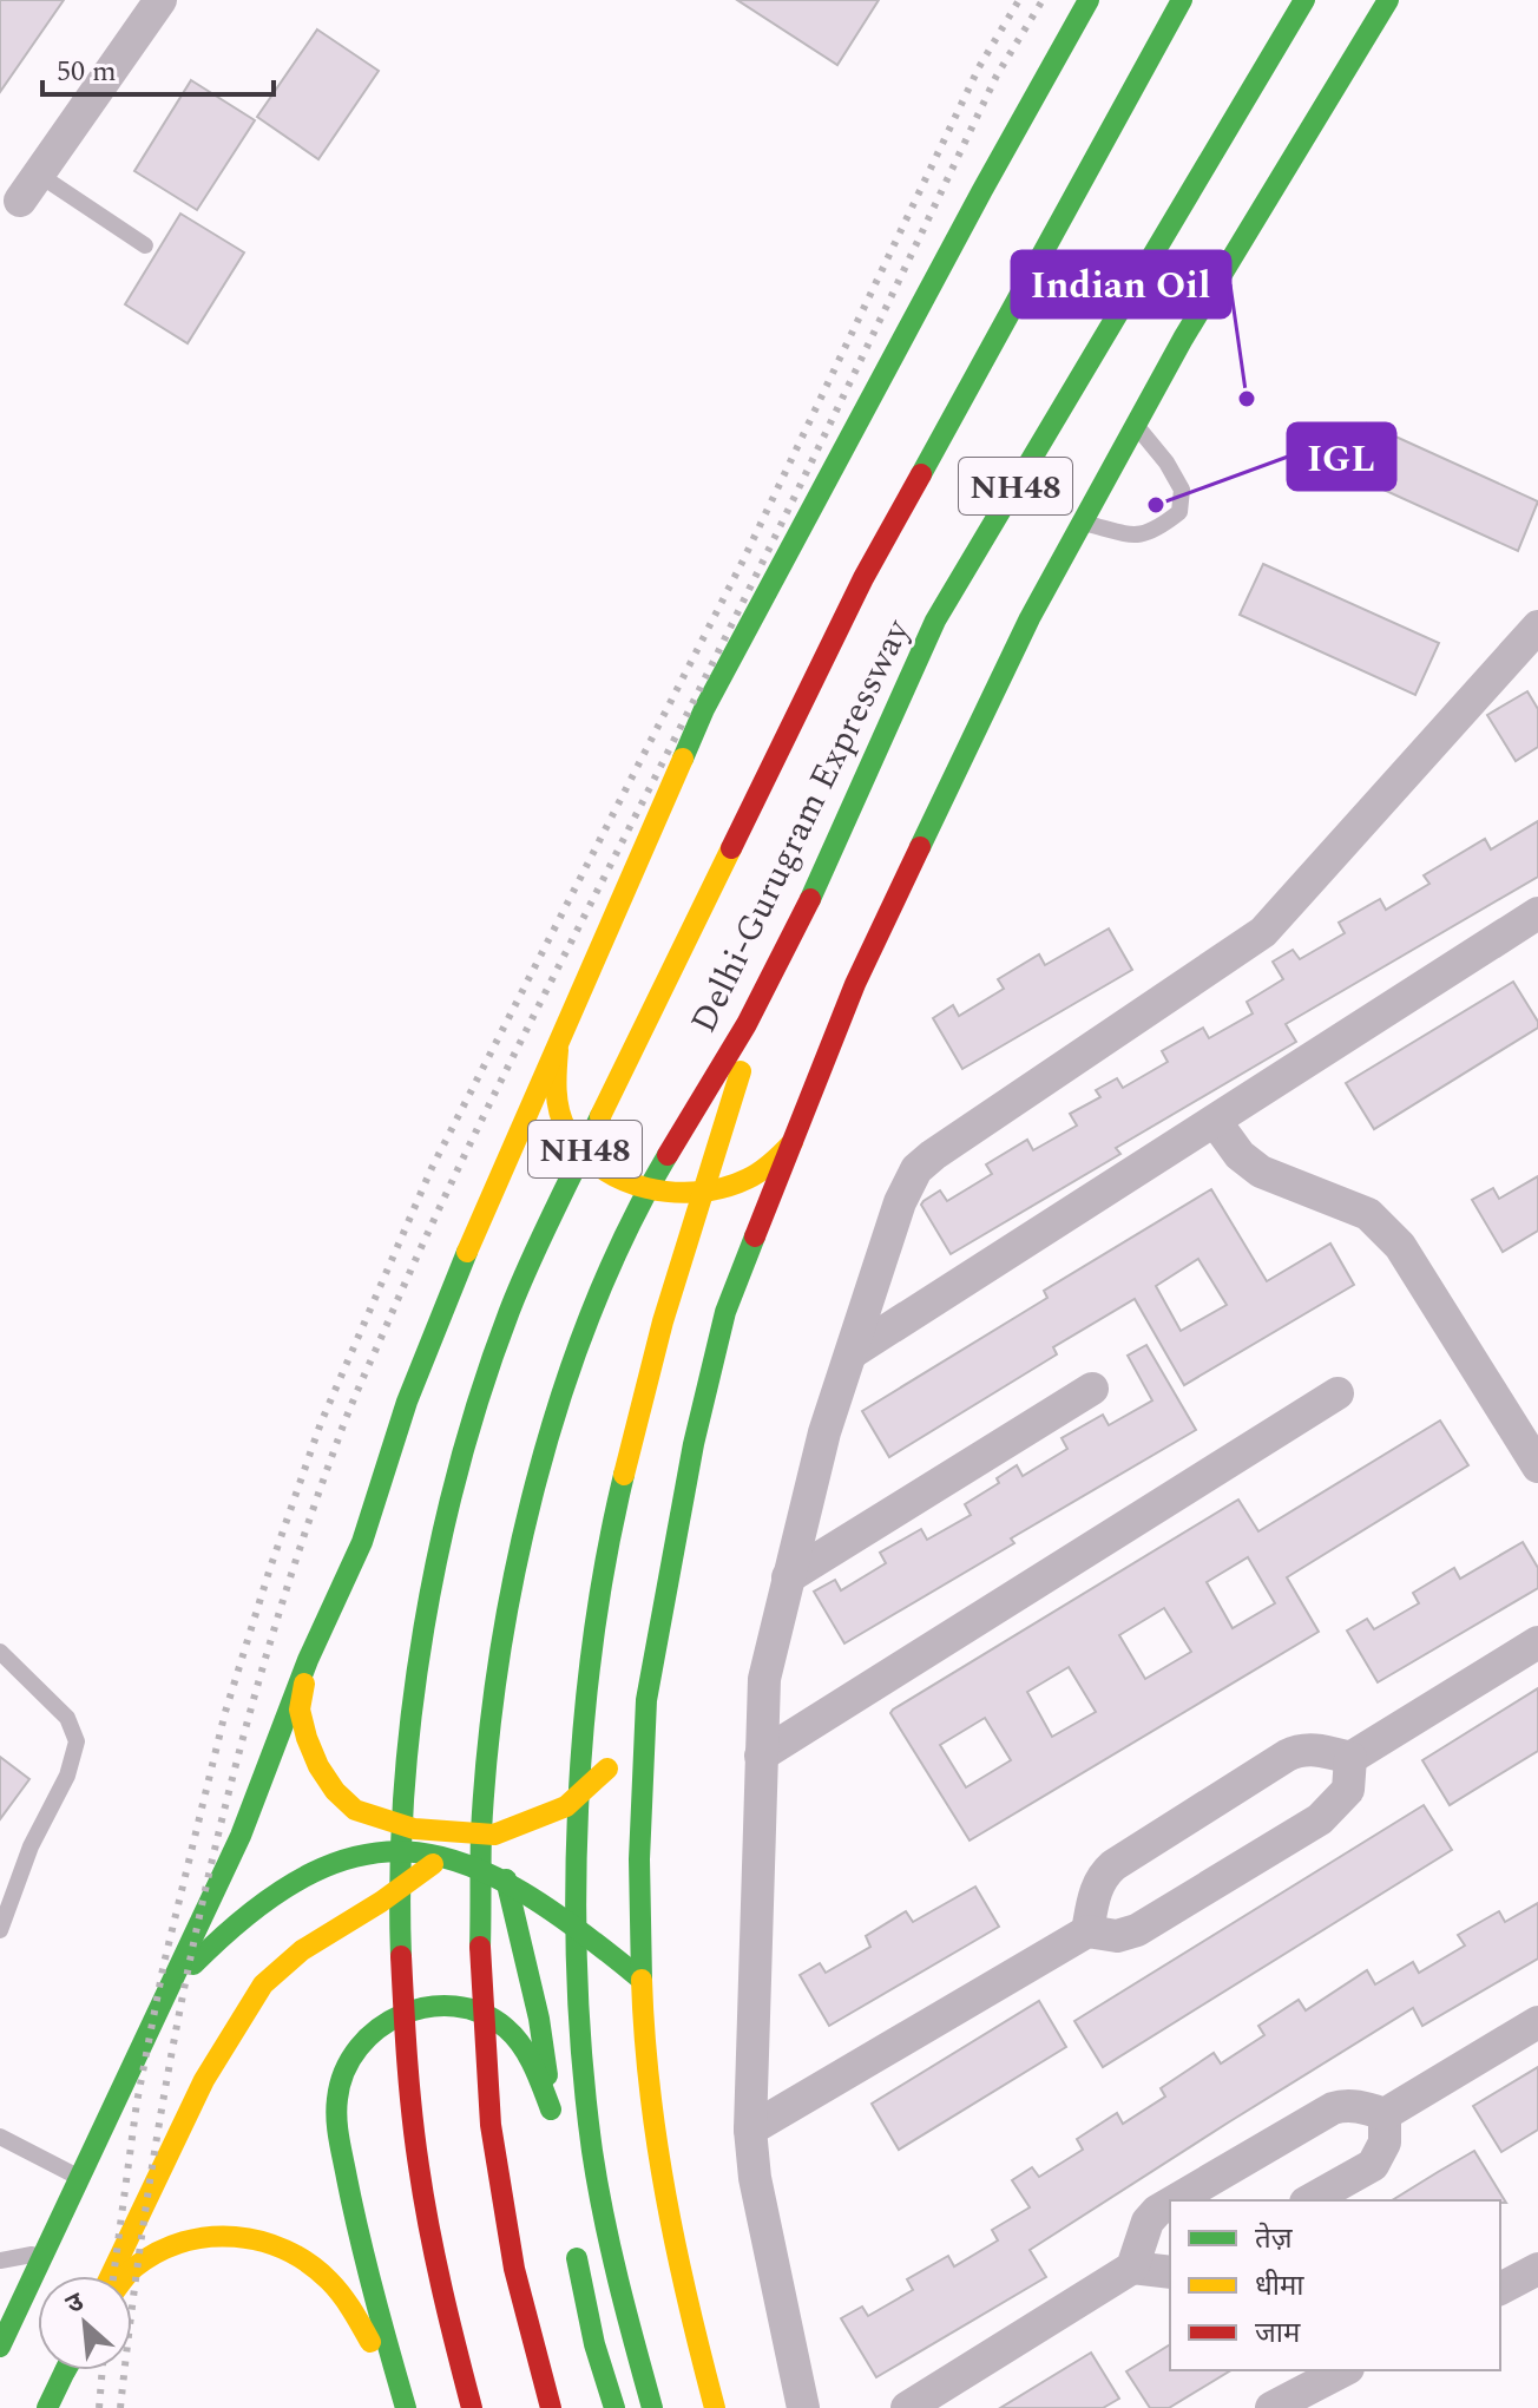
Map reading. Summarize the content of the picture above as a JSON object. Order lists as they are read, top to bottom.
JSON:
{
  "streets": {
    "main road": ["NH48", "Delhi-Gurugram Expressway"]
  },
  "places": ["Indian Oil", "IGL"],
  "legend": ["तेज़", "धीमा", "जाम"],
  "scale_bar": "50 m",
  "north": "top left"
}
